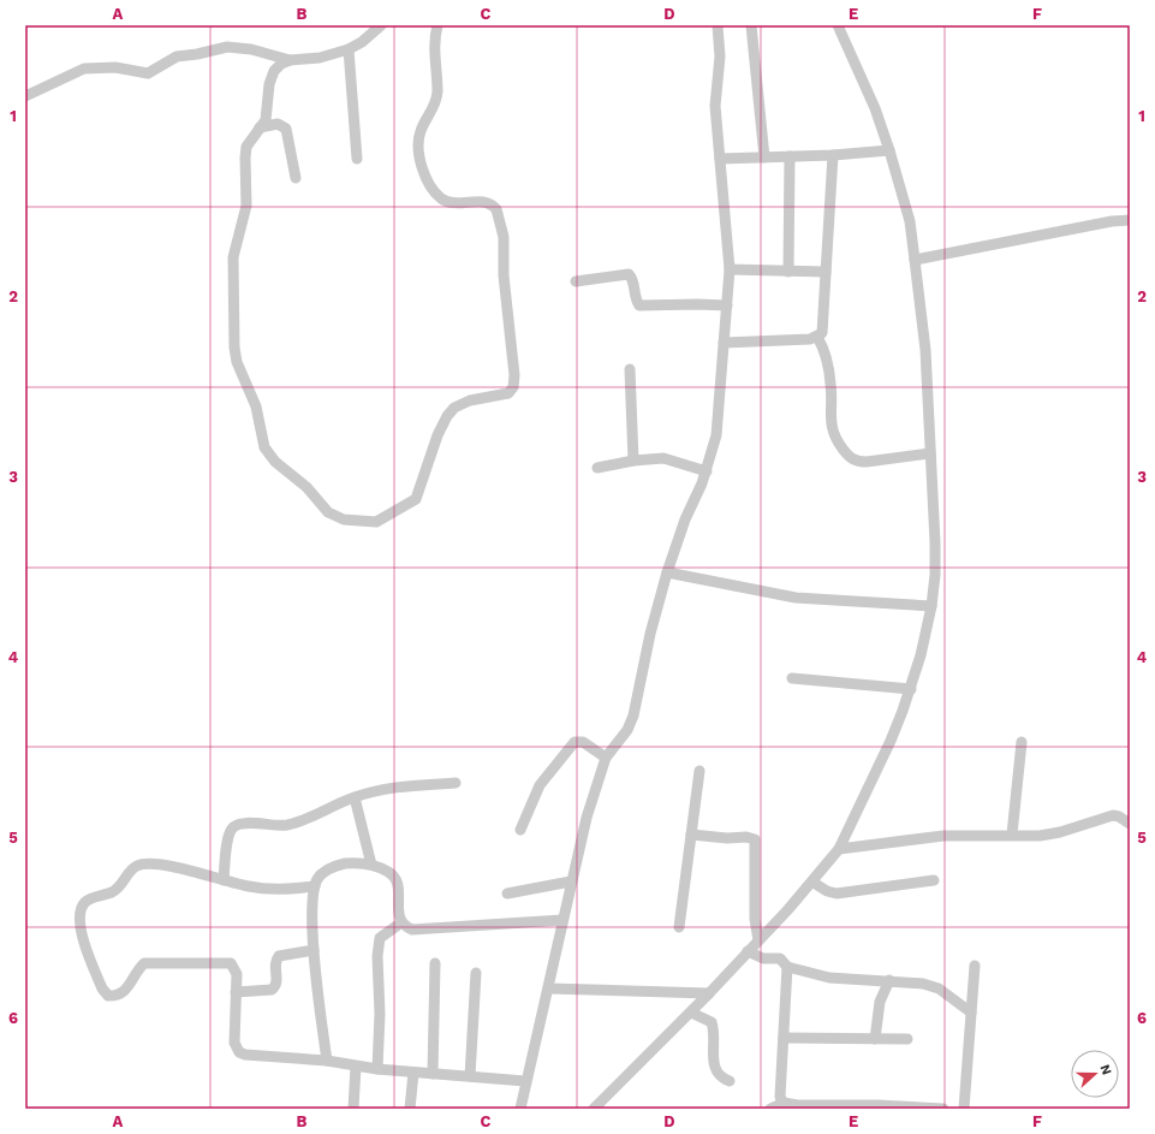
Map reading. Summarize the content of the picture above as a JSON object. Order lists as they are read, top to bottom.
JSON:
{
  "north": "right",
  "grid": {
    "columns": [
      "A",
      "B",
      "C",
      "D",
      "E",
      "F"
    ],
    "rows": [
      "1",
      "2",
      "3",
      "4",
      "5",
      "6"
    ]
  }
}
